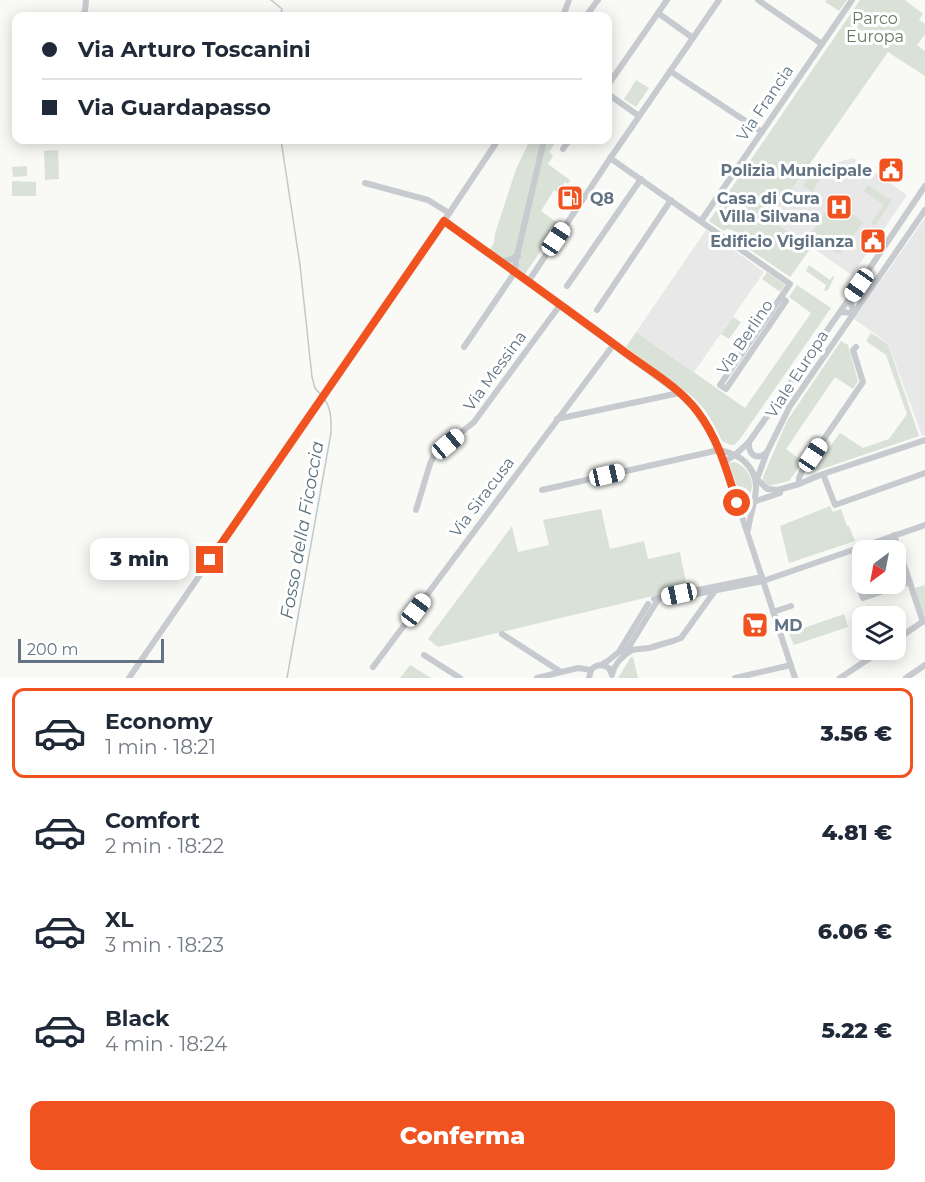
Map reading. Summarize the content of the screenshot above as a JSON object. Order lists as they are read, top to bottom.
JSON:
{
  "streets": {
    "street": [
      "Via Francia",
      "Via Berlino",
      "Via Messina",
      "Viale Europa",
      "Via Siracusa"
    ]
  },
  "crossings": [
    ["Via Francia", "Via Berlino"]
  ],
  "water": ["Fosso della Ficoccia"],
  "parks": ["Parco Europa"],
  "places": {
    "public building": ["Polizia Municipale", "Edificio Vigilanza"],
    "fuel station": ["Q8"],
    "hospital": ["Casa di Cura Villa Silvana"],
    "supermarket": ["MD"]
  },
  "scale_bar": "200 m",
  "north": "bottom left",
  "page": {
    "banner": ["Via Arturo Toscanini", "Via Guardapasso"],
    "bubble": "3 min",
    "scale": "200 m",
    "list": [
      {
        "name": "Economy",
        "note": "1 min · 18:21",
        "value": "3.56 €"
      },
      {
        "name": "Comfort",
        "note": "2 min · 18:22",
        "value": "4.81 €"
      },
      {
        "name": "XL",
        "note": "3 min · 18:23",
        "value": "6.06 €"
      },
      {
        "name": "Black",
        "note": "4 min · 18:24",
        "value": "5.22 €"
      }
    ],
    "buttons": "Conferma"
  }
}
